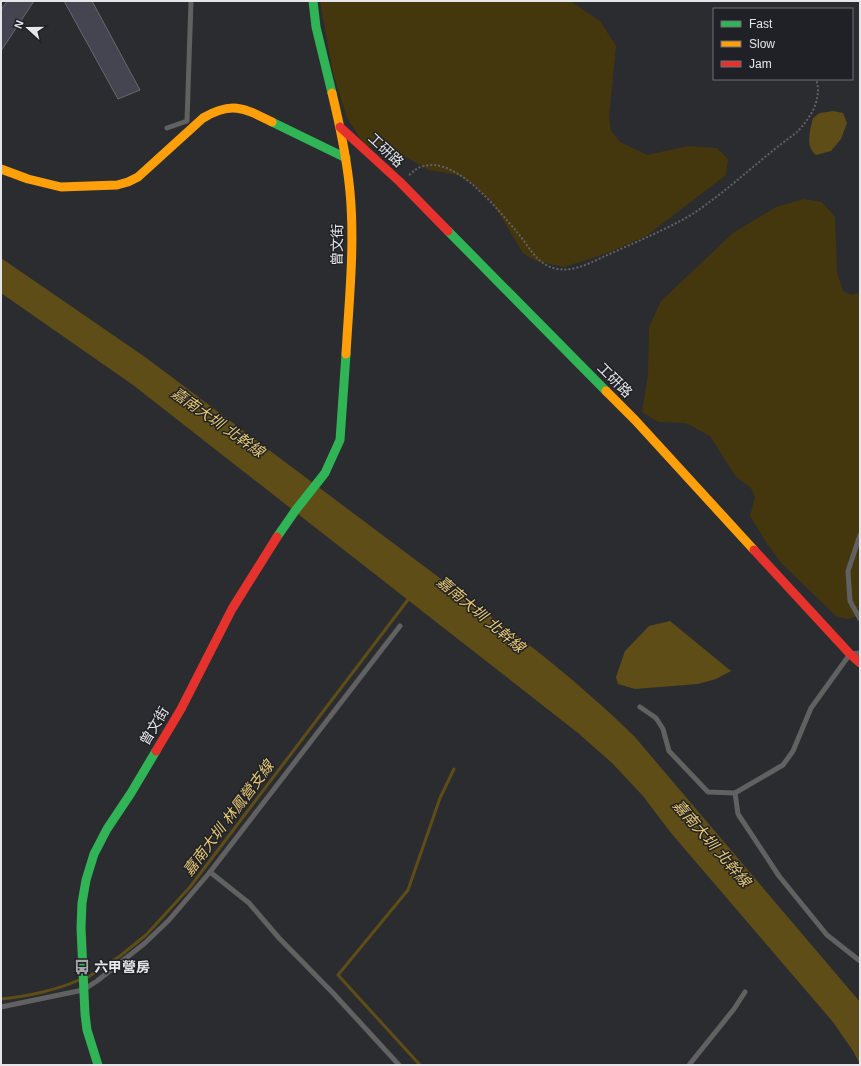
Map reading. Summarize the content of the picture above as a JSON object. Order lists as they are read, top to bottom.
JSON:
{
  "streets": {
    "main road": ["工研路", "曾文街"]
  },
  "crossings": [
    ["工研路", "曾文街"]
  ],
  "water": ["嘉南大圳 北幹線", "嘉南大圳 林鳳營支線"],
  "places": {
    "bus stop": ["六甲營房"]
  },
  "legend": ["Fast", "Slow", "Jam"],
  "north": "left"
}
